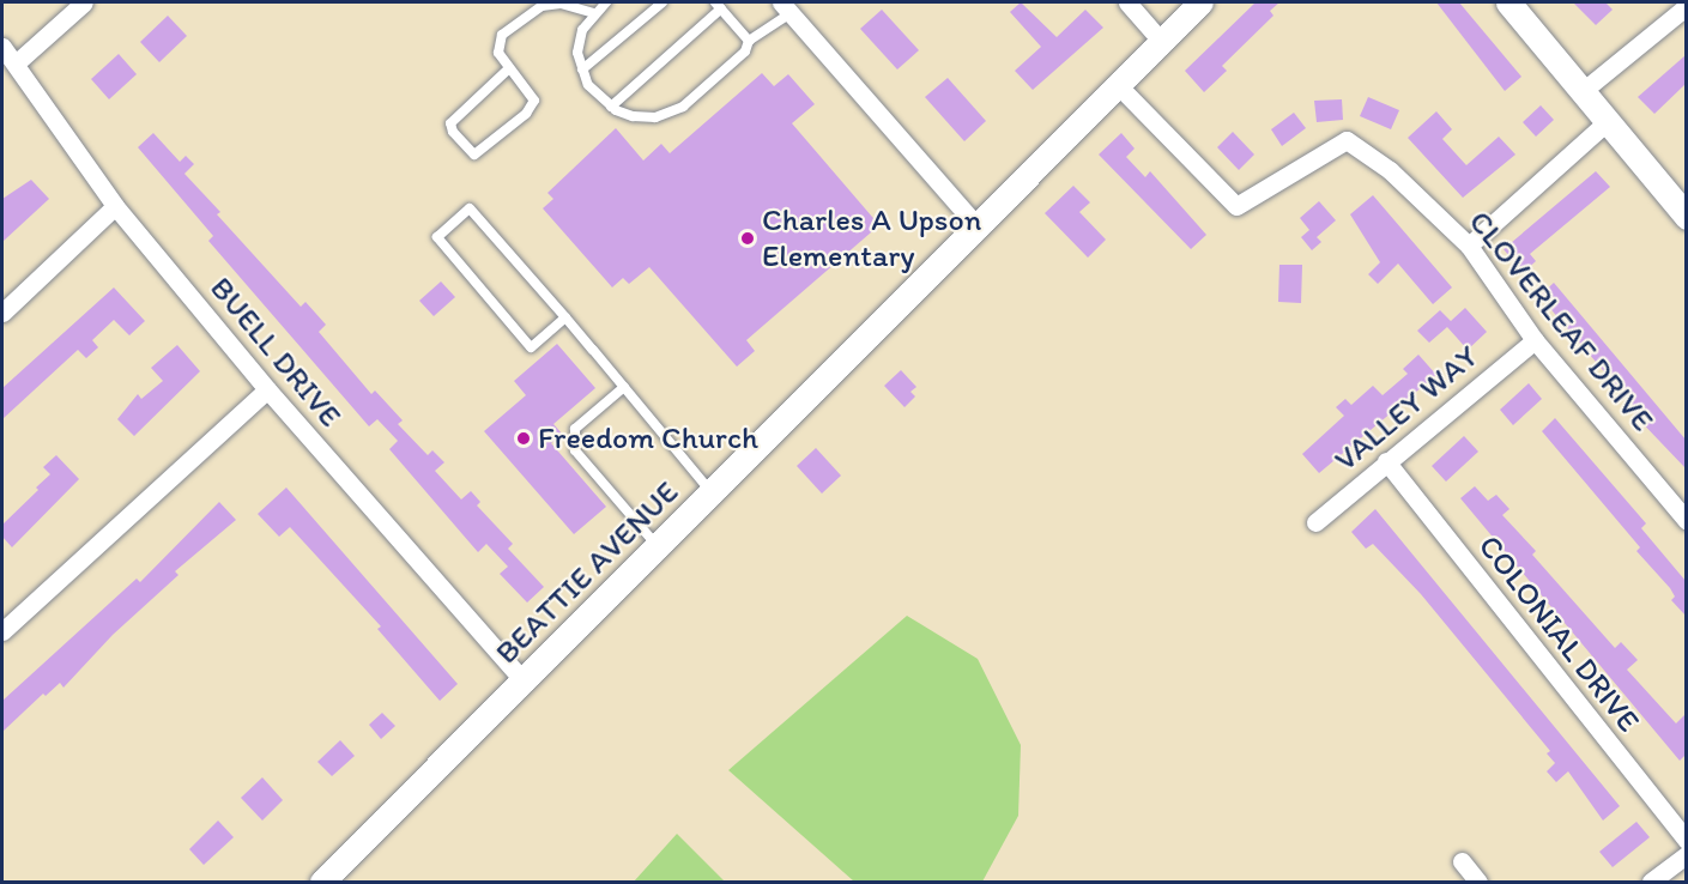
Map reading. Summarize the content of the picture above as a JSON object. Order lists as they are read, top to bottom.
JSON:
{
  "streets": {
    "street": [
      "CLOVERLEAF DRIVE",
      "BUELL DRIVE",
      "VALLEY WAY",
      "BEATTIE AVENUE",
      "COLONIAL DRIVE"
    ]
  },
  "crossings": [
    ["CLOVERLEAF DRIVE", "VALLEY WAY"],
    ["CLOVERLEAF DRIVE", "BEATTIE AVENUE"],
    ["BUELL DRIVE", "BEATTIE AVENUE"],
    ["VALLEY WAY", "COLONIAL DRIVE"]
  ],
  "places": ["Charles A Upson Elementary", "Freedom Church"]
}
